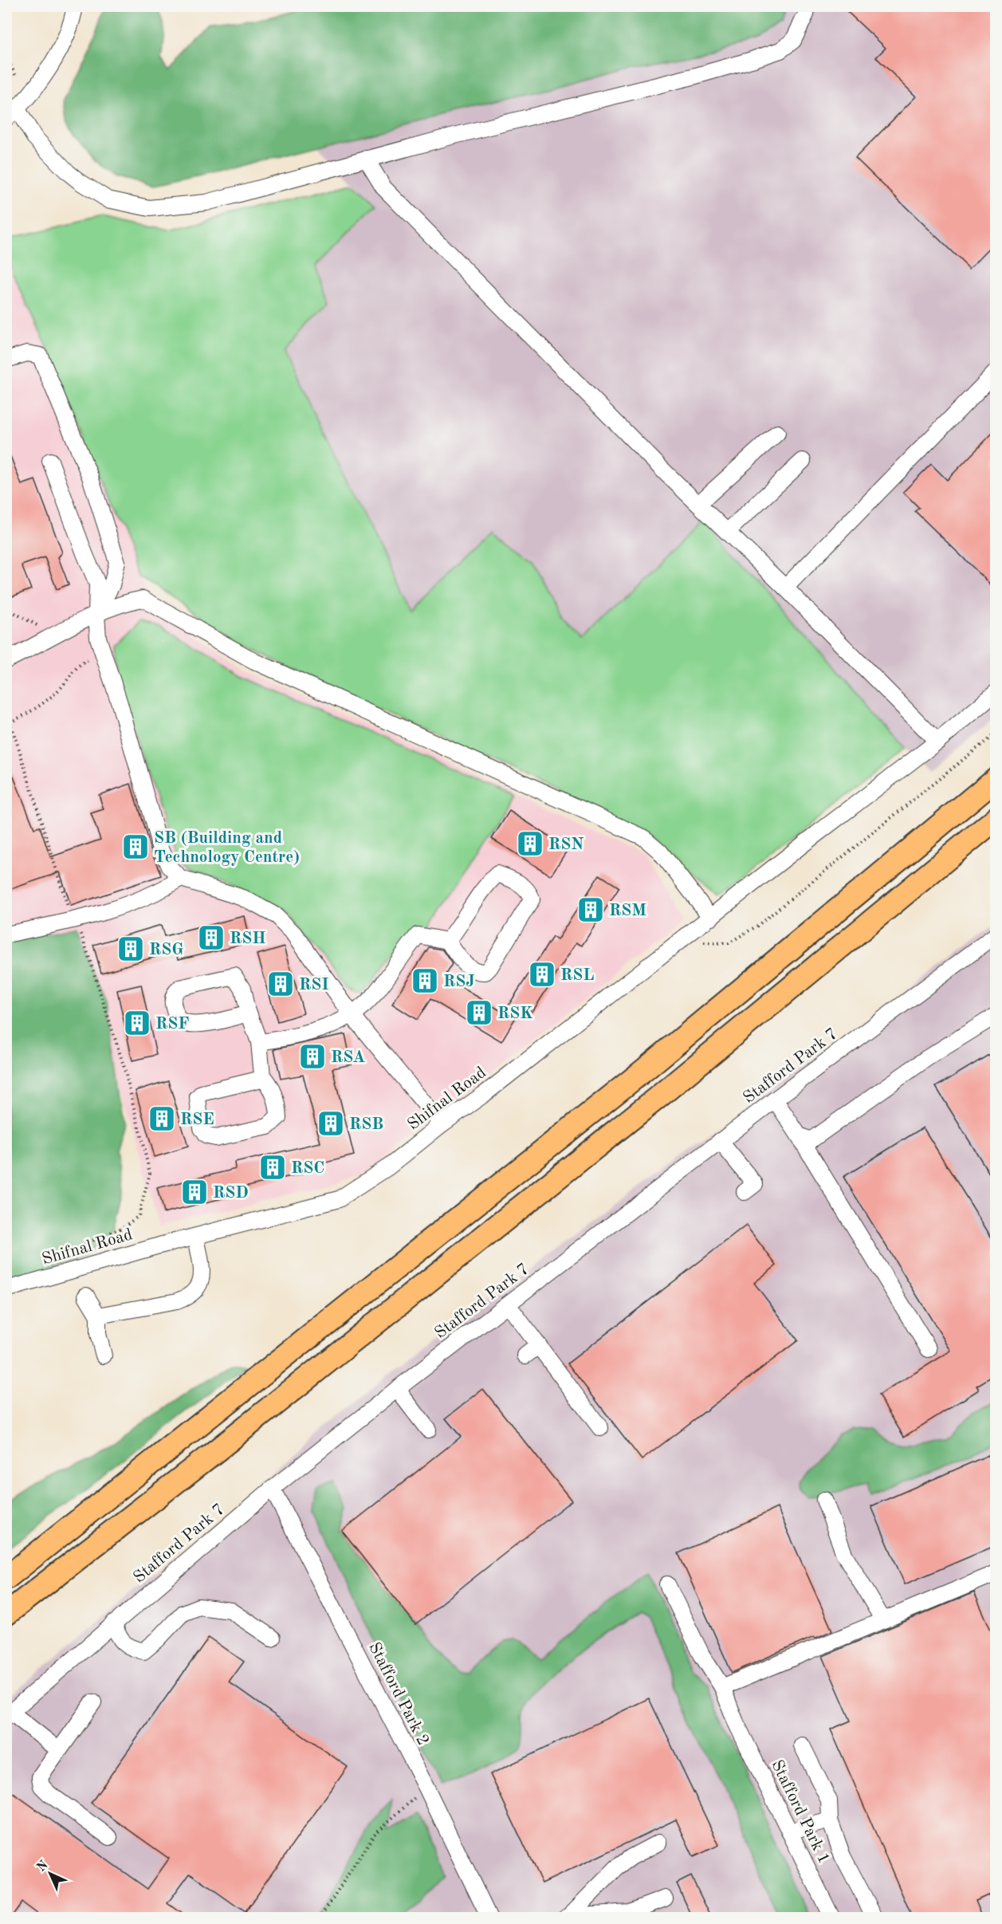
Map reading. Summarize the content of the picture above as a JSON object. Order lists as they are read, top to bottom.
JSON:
{
  "streets": {
    "street": [
      "Stafford Park 7",
      "Shifnal Road",
      "Stafford Park 2",
      "Stafford Park 1"
    ]
  },
  "crossings": [
    ["Stafford Park 7", "Stafford Park 2"]
  ],
  "places": {
    "building": [
      "RSN",
      "SB (Building and Technology Centre)",
      "RSM",
      "RSH",
      "RSG",
      "RSL",
      "RSJ",
      "RSI",
      "RSK",
      "RSF",
      "RSA",
      "RSE",
      "RSB",
      "RSC",
      "RSD"
    ]
  },
  "north": "top left"
}
